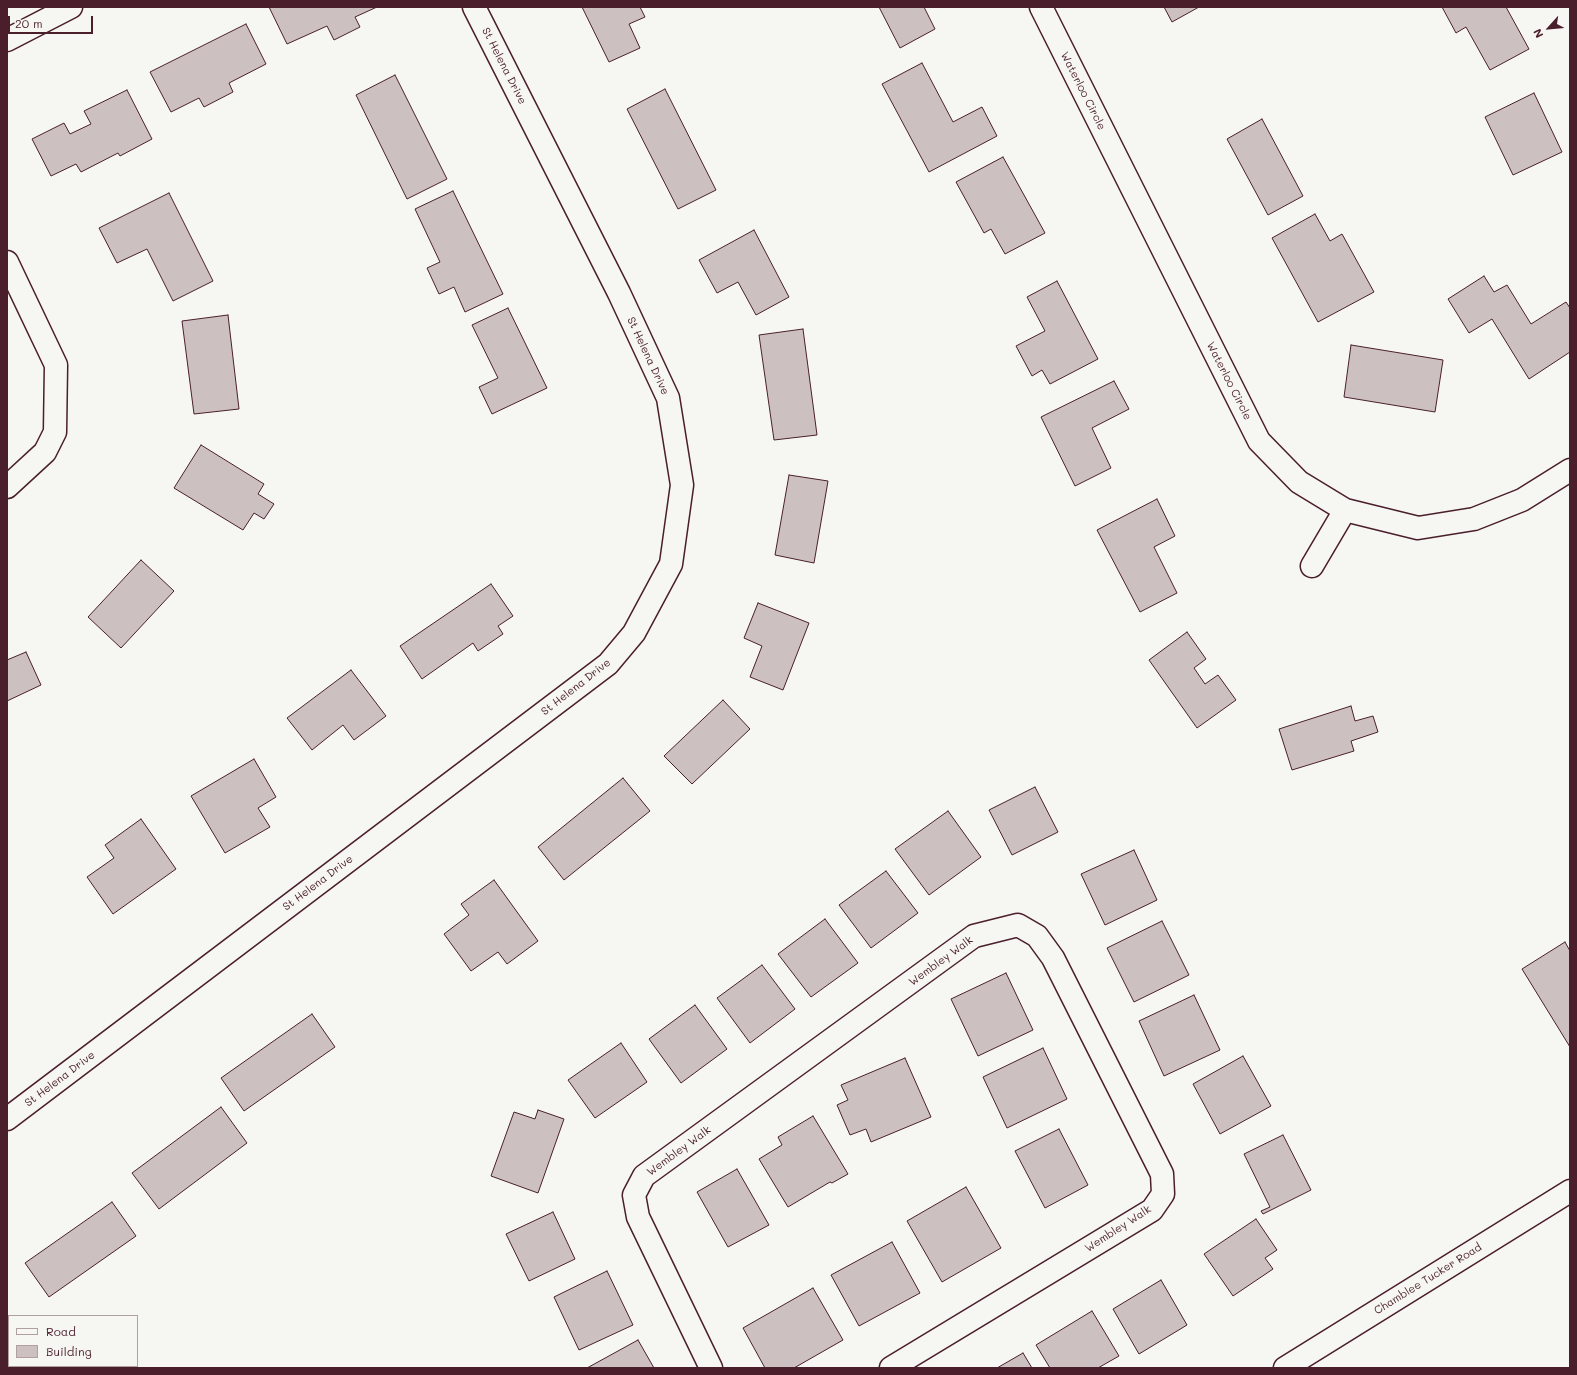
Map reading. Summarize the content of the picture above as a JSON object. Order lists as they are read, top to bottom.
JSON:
{
  "streets": {
    "street": [
      "St Helena Drive",
      "Waterloo Circle",
      "Wembley Walk",
      "Chamblee Tucker Road"
    ]
  },
  "legend": ["Road", "Building"],
  "scale_bar": "20 m",
  "north": "bottom left"
}
